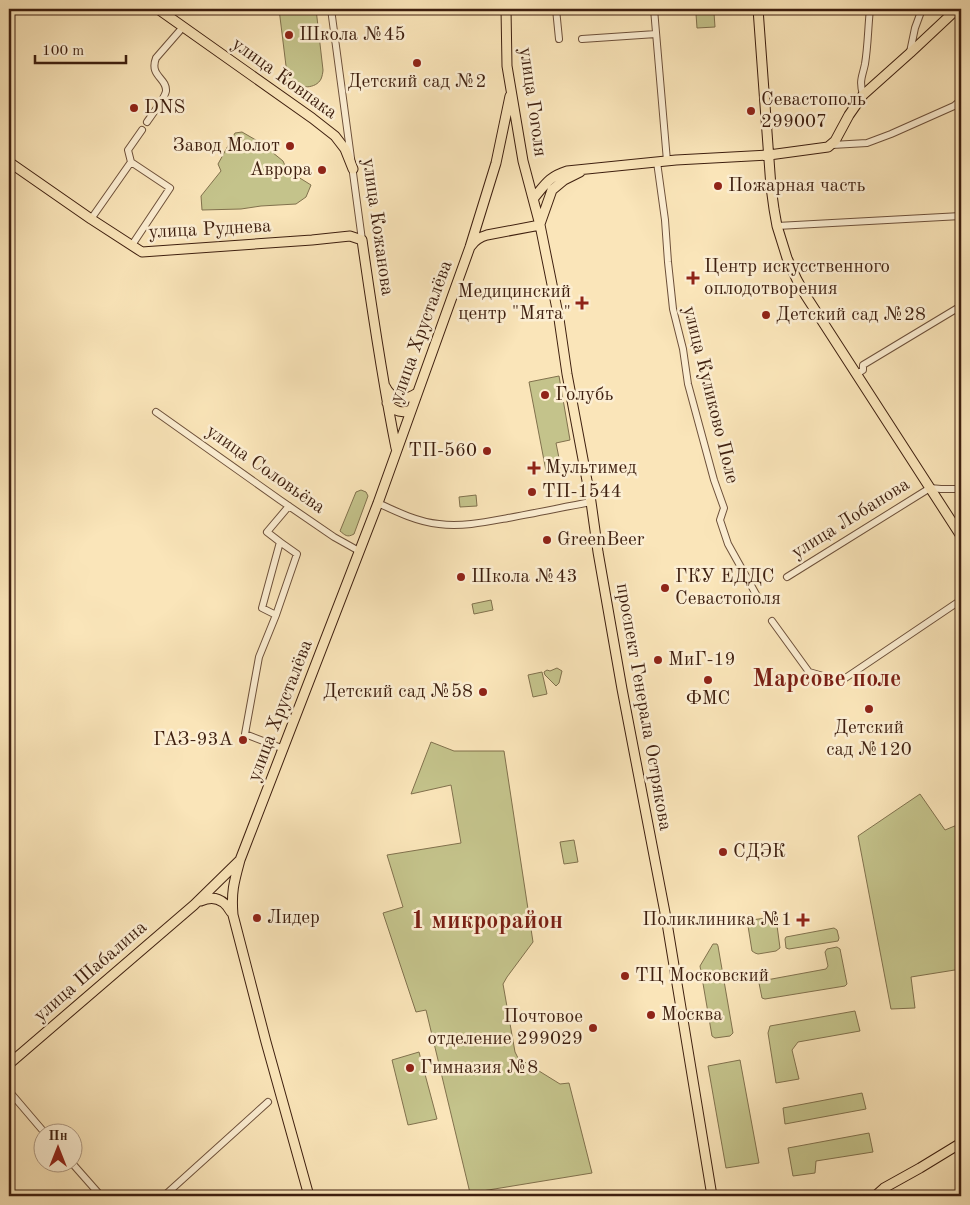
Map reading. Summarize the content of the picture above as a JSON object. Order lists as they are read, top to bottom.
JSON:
{
  "streets": {
    "main road": [
      "улица Ковпака",
      "улица Гоголя",
      "улица Кожанова",
      "улица Руднева",
      "улица Хрусталёва",
      "проспект Генерала Острякова",
      "улица Шабалина"
    ],
    "street": ["улица Куликово Поле", "улица Соловьёва", "улица Лобанова"]
  },
  "crossings": [
    ["улица Ковпака", "улица Кожанова"],
    ["улица Гоголя", "улица Хрусталёва"],
    ["улица Гоголя", "проспект Генерала Острякова"],
    ["улица Кожанова", "улица Руднева"],
    ["улица Кожанова", "улица Хрусталёва"],
    ["улица Хрусталёва", "улица Соловьёва"],
    ["улица Хрусталёва", "проспект Генерала Острякова"],
    ["улица Хрусталёва", "улица Шабалина"]
  ],
  "districts": ["Марсове поле", "1 микрорайон"],
  "places": {
    "other": [
      "Школа №45",
      "Детский сад №2",
      "DNS",
      "Севастополь 299007",
      "Завод Молот",
      "Аврора",
      "Пожарная часть",
      "Детский сад №28",
      "Голубь",
      "ТП-560",
      "ТП-1544",
      "GreenBeer",
      "Школа №43",
      "ГКУ ЕДДС Севастополя",
      "МиГ-19",
      "ФМС",
      "Детский сад №58",
      "Детский сад №120",
      "ГАЗ-93А",
      "СДЭК",
      "Лидер",
      "ТЦ Московский",
      "Москва",
      "Почтовое отделение 299029",
      "Гимназия №8"
    ],
    "health": [
      "Центр искусственного оплодотворения",
      "Медицинский центр \"Мята\"",
      "Мультимед",
      "Поликлиника №1"
    ]
  },
  "scale_bar": "100 m",
  "north": "top"
}
